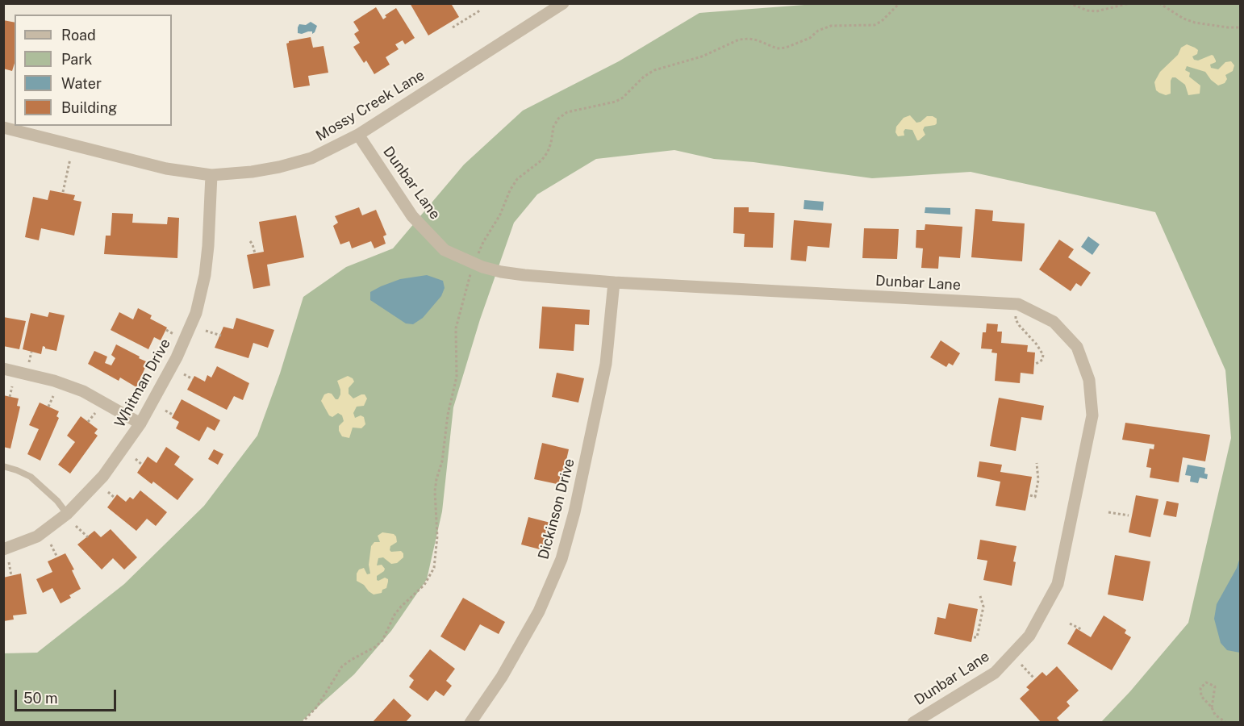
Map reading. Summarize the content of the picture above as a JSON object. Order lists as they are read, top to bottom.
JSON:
{
  "streets": {
    "street": [
      "Mossy Creek Lane",
      "Dunbar Lane",
      "Whitman Drive",
      "Dickinson Drive"
    ]
  },
  "crossings": [
    ["Mossy Creek Lane", "Dunbar Lane"],
    ["Mossy Creek Lane", "Whitman Drive"],
    ["Dunbar Lane", "Dickinson Drive"]
  ],
  "legend": [
    "Road",
    "Park",
    "Water",
    "Building"
  ],
  "scale_bar": "50 m"
}
